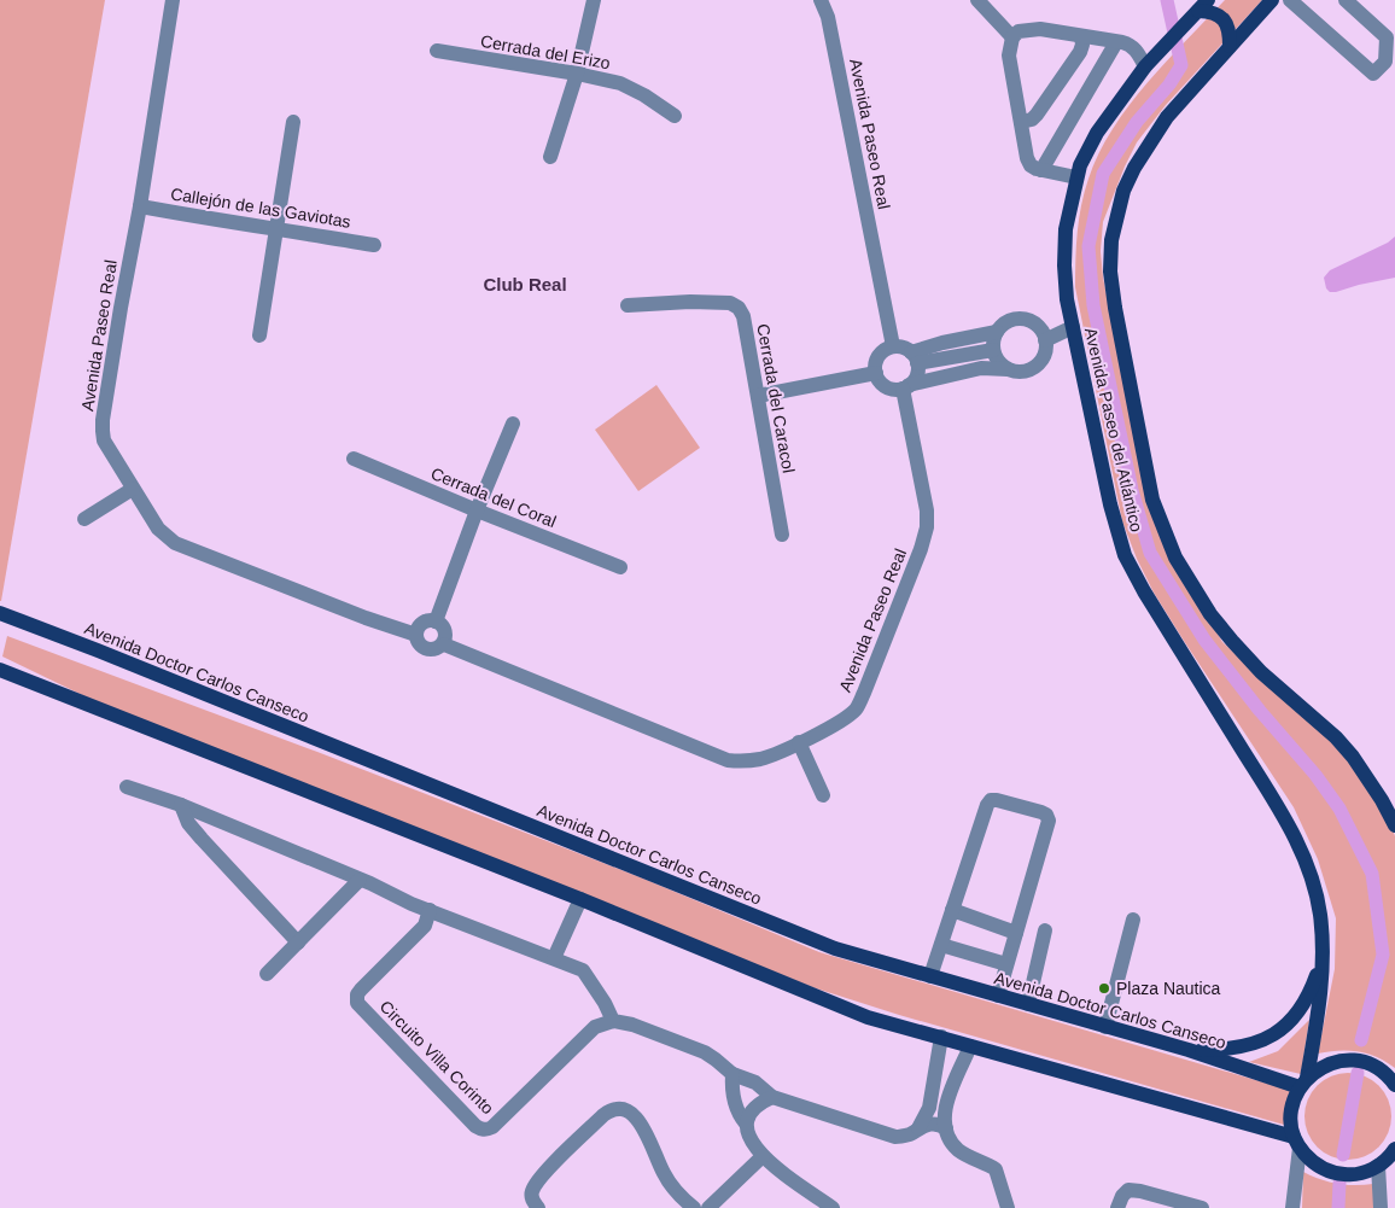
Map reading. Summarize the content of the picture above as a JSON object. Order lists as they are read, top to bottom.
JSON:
{
  "streets": {
    "main road": ["Avenida Paseo del Atlántico", "Avenida Doctor Carlos Canseco"],
    "street": [
      "Cerrada del Erizo",
      "Avenida Paseo Real",
      "Callejón de las Gaviotas",
      "Cerrada del Caracol",
      "Cerrada del Coral",
      "Circuito Villa Corinto"
    ]
  },
  "crossings": [
    ["Avenida Paseo Real", "Callejón de las Gaviotas"],
    ["Avenida Paseo del Atlántico", "Avenida Doctor Carlos Canseco"]
  ],
  "districts": ["Club Real"],
  "places": ["Plaza Nautica"]
}
